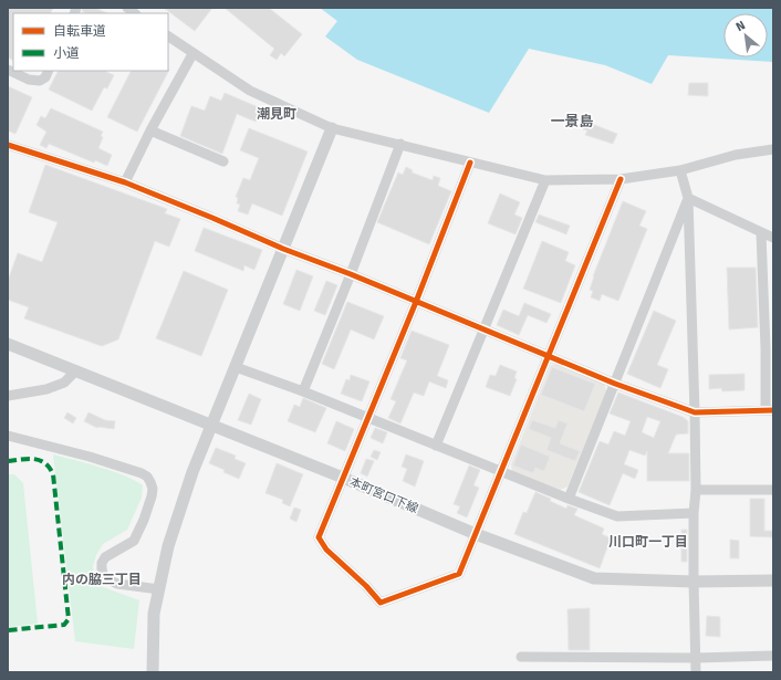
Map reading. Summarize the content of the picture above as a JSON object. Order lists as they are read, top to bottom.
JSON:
{
  "streets": {
    "street": ["本町宮口下線"]
  },
  "districts": [
    "潮見町",
    "一景島",
    "川口町一丁目",
    "内の脇三丁目"
  ],
  "legend": ["自転車道", "小道"],
  "north": "top left"
}
